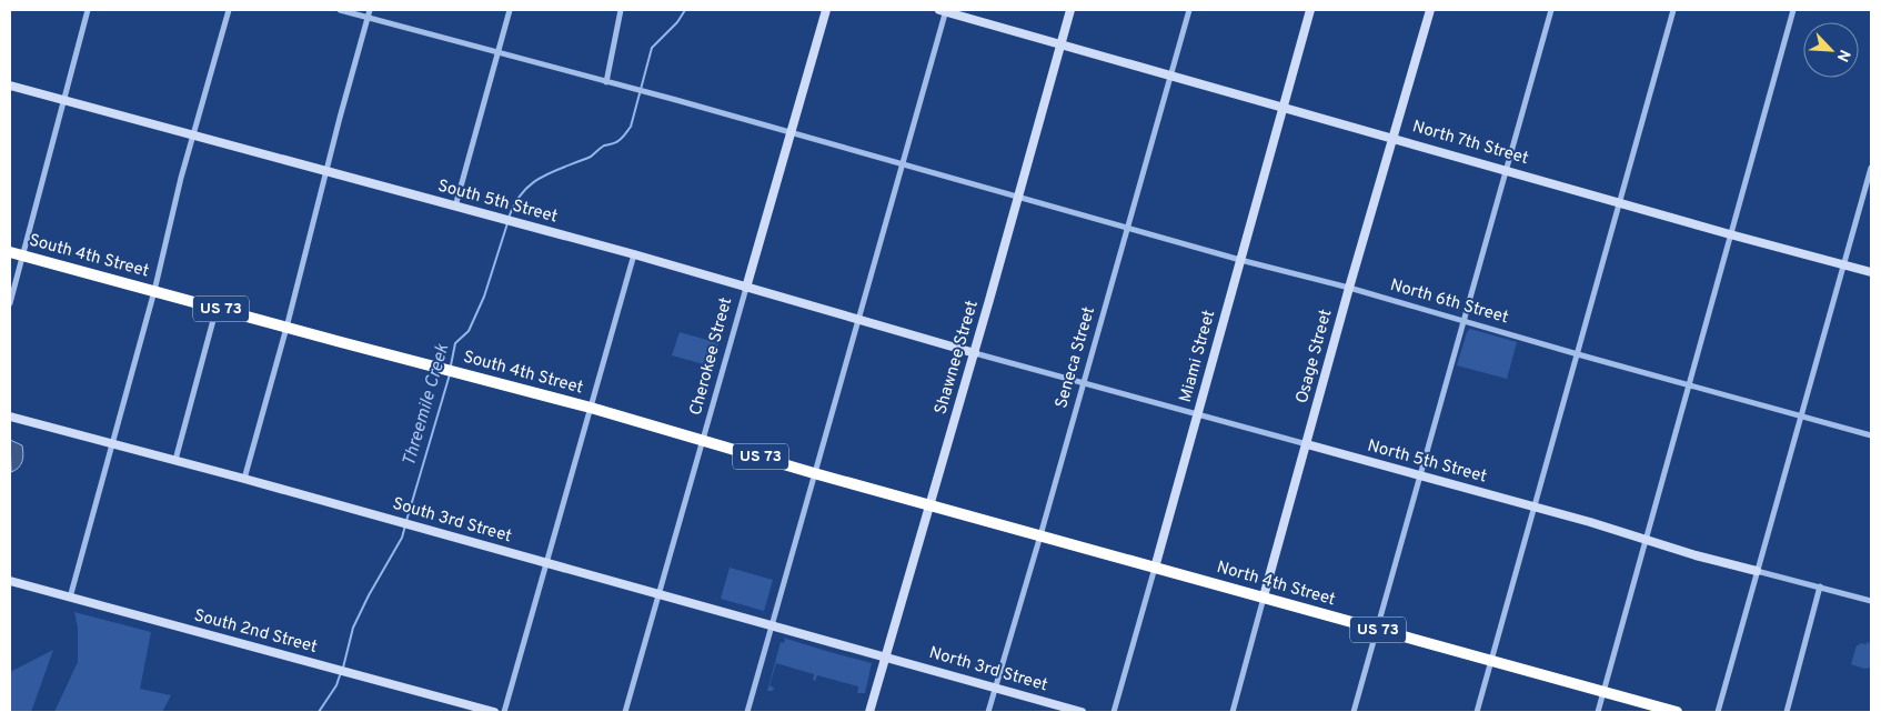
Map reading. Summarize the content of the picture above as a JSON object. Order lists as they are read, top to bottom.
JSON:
{
  "streets": {
    "highway": ["South 4th Street", "US 73", "North 4th Street"],
    "street": [
      "North 7th Street",
      "South 5th Street",
      "North 6th Street",
      "Cherokee Street",
      "Miami Street",
      "Osage Street",
      "Shawnee Street",
      "Seneca Street",
      "North 5th Street",
      "South 3rd Street",
      "South 2nd Street",
      "North 3rd Street"
    ]
  },
  "crossings": [
    ["North 7th Street", "Miami Street"],
    ["North 7th Street", "Osage Street"],
    ["North 7th Street", "Shawnee Street"],
    ["North 7th Street", "Seneca Street"],
    ["South 5th Street", "Cherokee Street"],
    ["South 5th Street", "Shawnee Street"],
    ["South 5th Street", "North 5th Street"],
    ["South 4th Street", "Cherokee Street"],
    ["South 4th Street", "Shawnee Street"],
    ["South 4th Street", "North 4th Street"],
    ["North 6th Street", "Cherokee Street"],
    ["North 6th Street", "Miami Street"],
    ["North 6th Street", "Osage Street"],
    ["North 6th Street", "Shawnee Street"],
    ["North 6th Street", "Seneca Street"],
    ["Cherokee Street", "South 3rd Street"],
    ["Miami Street", "North 5th Street"],
    ["Miami Street", "North 4th Street"],
    ["Osage Street", "North 5th Street"],
    ["Osage Street", "North 4th Street"],
    ["Shawnee Street", "North 5th Street"],
    ["Shawnee Street", "South 3rd Street"],
    ["Shawnee Street", "North 4th Street"],
    ["Shawnee Street", "North 3rd Street"],
    ["Seneca Street", "North 5th Street"],
    ["Seneca Street", "North 4th Street"],
    ["Seneca Street", "North 3rd Street"],
    ["South 3rd Street", "North 3rd Street"]
  ],
  "water": ["Threemile Creek"],
  "north": "bottom right"
}
